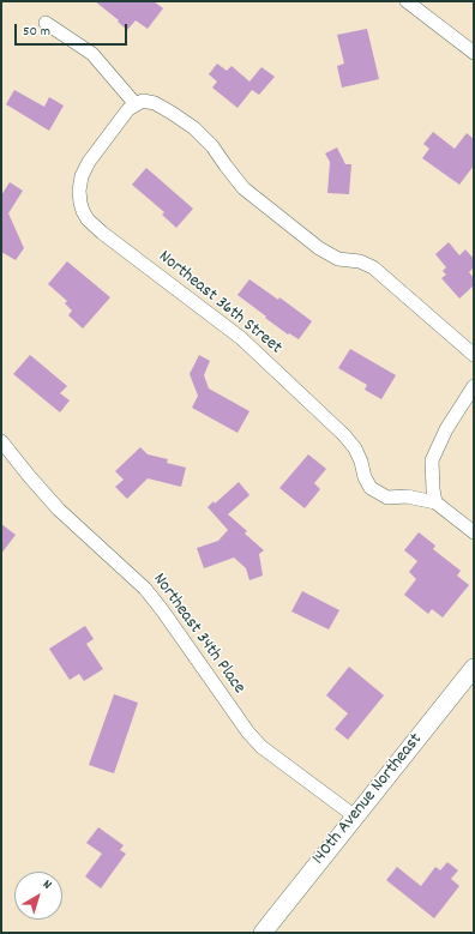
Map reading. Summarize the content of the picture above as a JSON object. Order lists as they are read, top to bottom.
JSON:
{
  "streets": {
    "street": ["Northeast 36th Street", "Northeast 34th Place", "140th Avenue Northeast"]
  },
  "crossings": [
    ["Northeast 34th Place", "140th Avenue Northeast"]
  ],
  "scale_bar": "50 m",
  "north": "top right"
}
